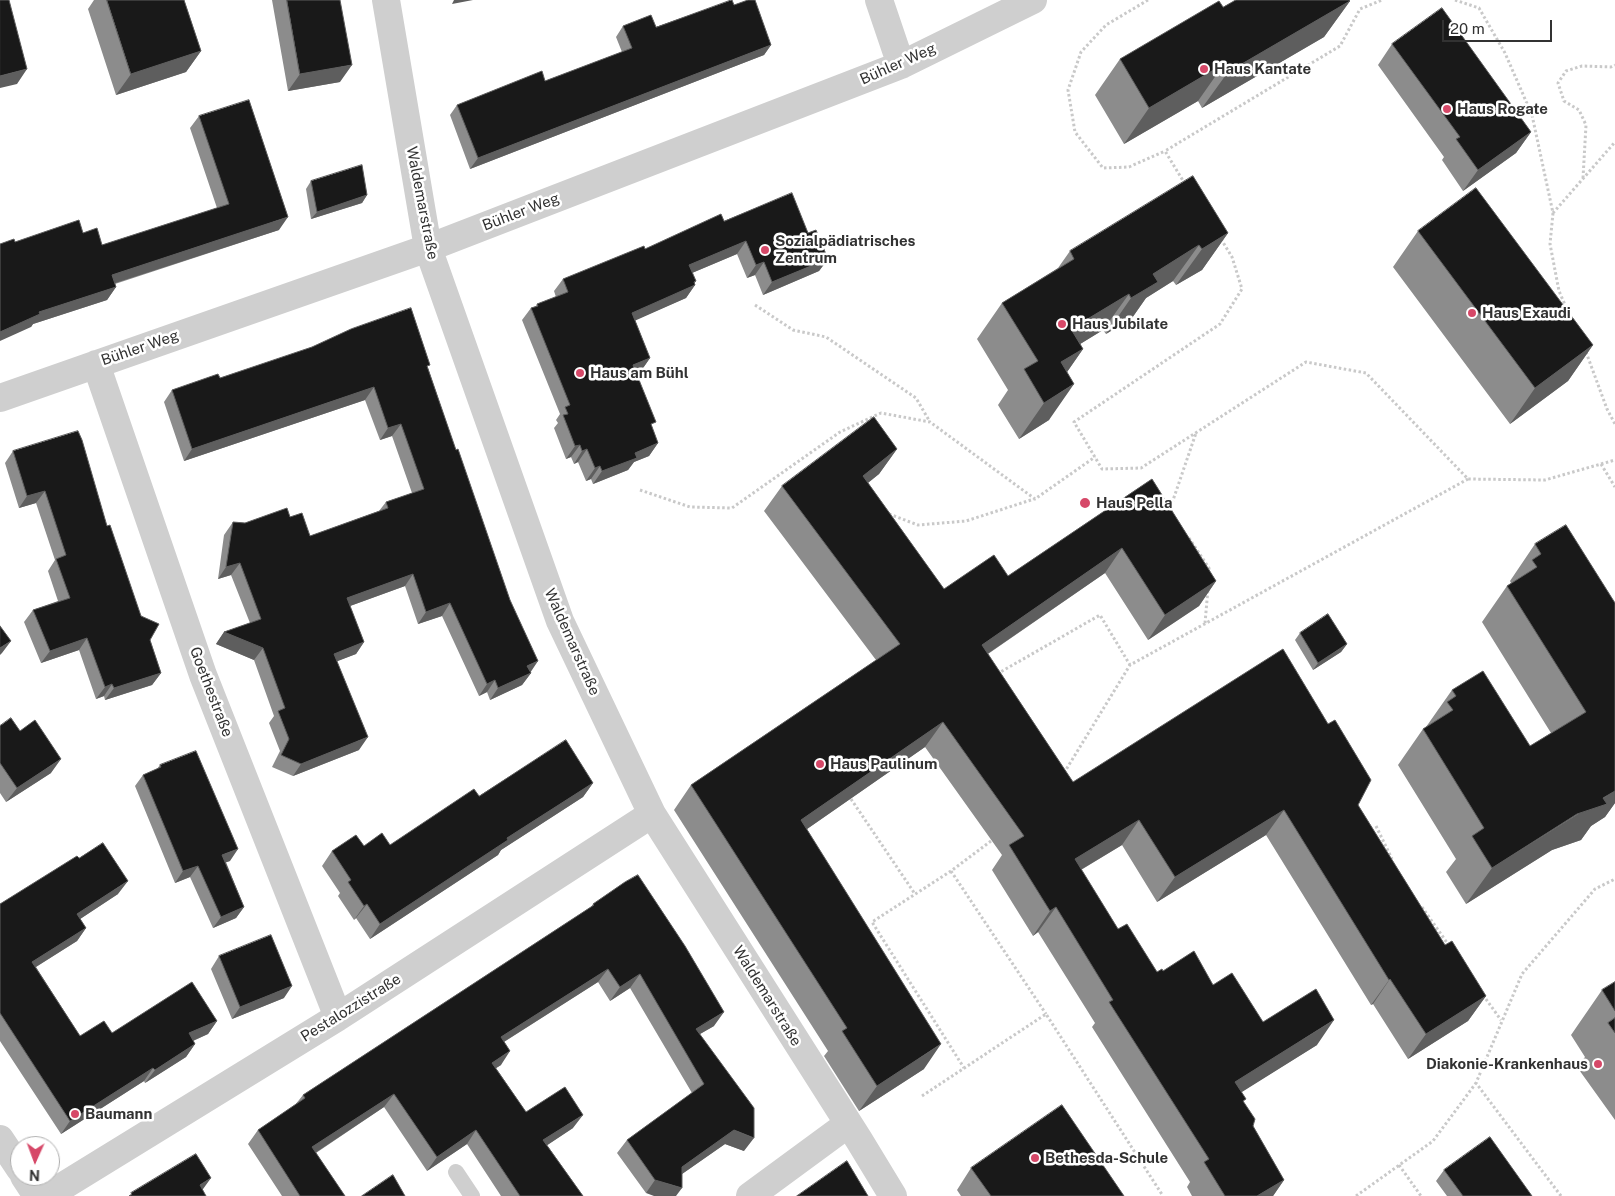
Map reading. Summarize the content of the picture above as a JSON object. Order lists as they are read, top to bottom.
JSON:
{
  "streets": {
    "street": [
      "Bühler Weg",
      "Waldemarstraße",
      "Goethestraße",
      "Pestalozzistraße"
    ]
  },
  "crossings": [
    ["Bühler Weg", "Waldemarstraße"],
    ["Bühler Weg", "Goethestraße"],
    ["Waldemarstraße", "Pestalozzistraße"],
    ["Goethestraße", "Pestalozzistraße"]
  ],
  "places": [
    "Haus Kantate",
    "Haus Rogate",
    "Sozialpädiatrisches Zentrum",
    "Haus Exaudi",
    "Haus Jubilate",
    "Haus am Bühl",
    "Haus Pella",
    "Haus Paulinum",
    "Diakonie-Krankenhaus",
    "Baumann",
    "Bethesda-Schule"
  ],
  "scale_bar": "20 m",
  "north": "bottom"
}
